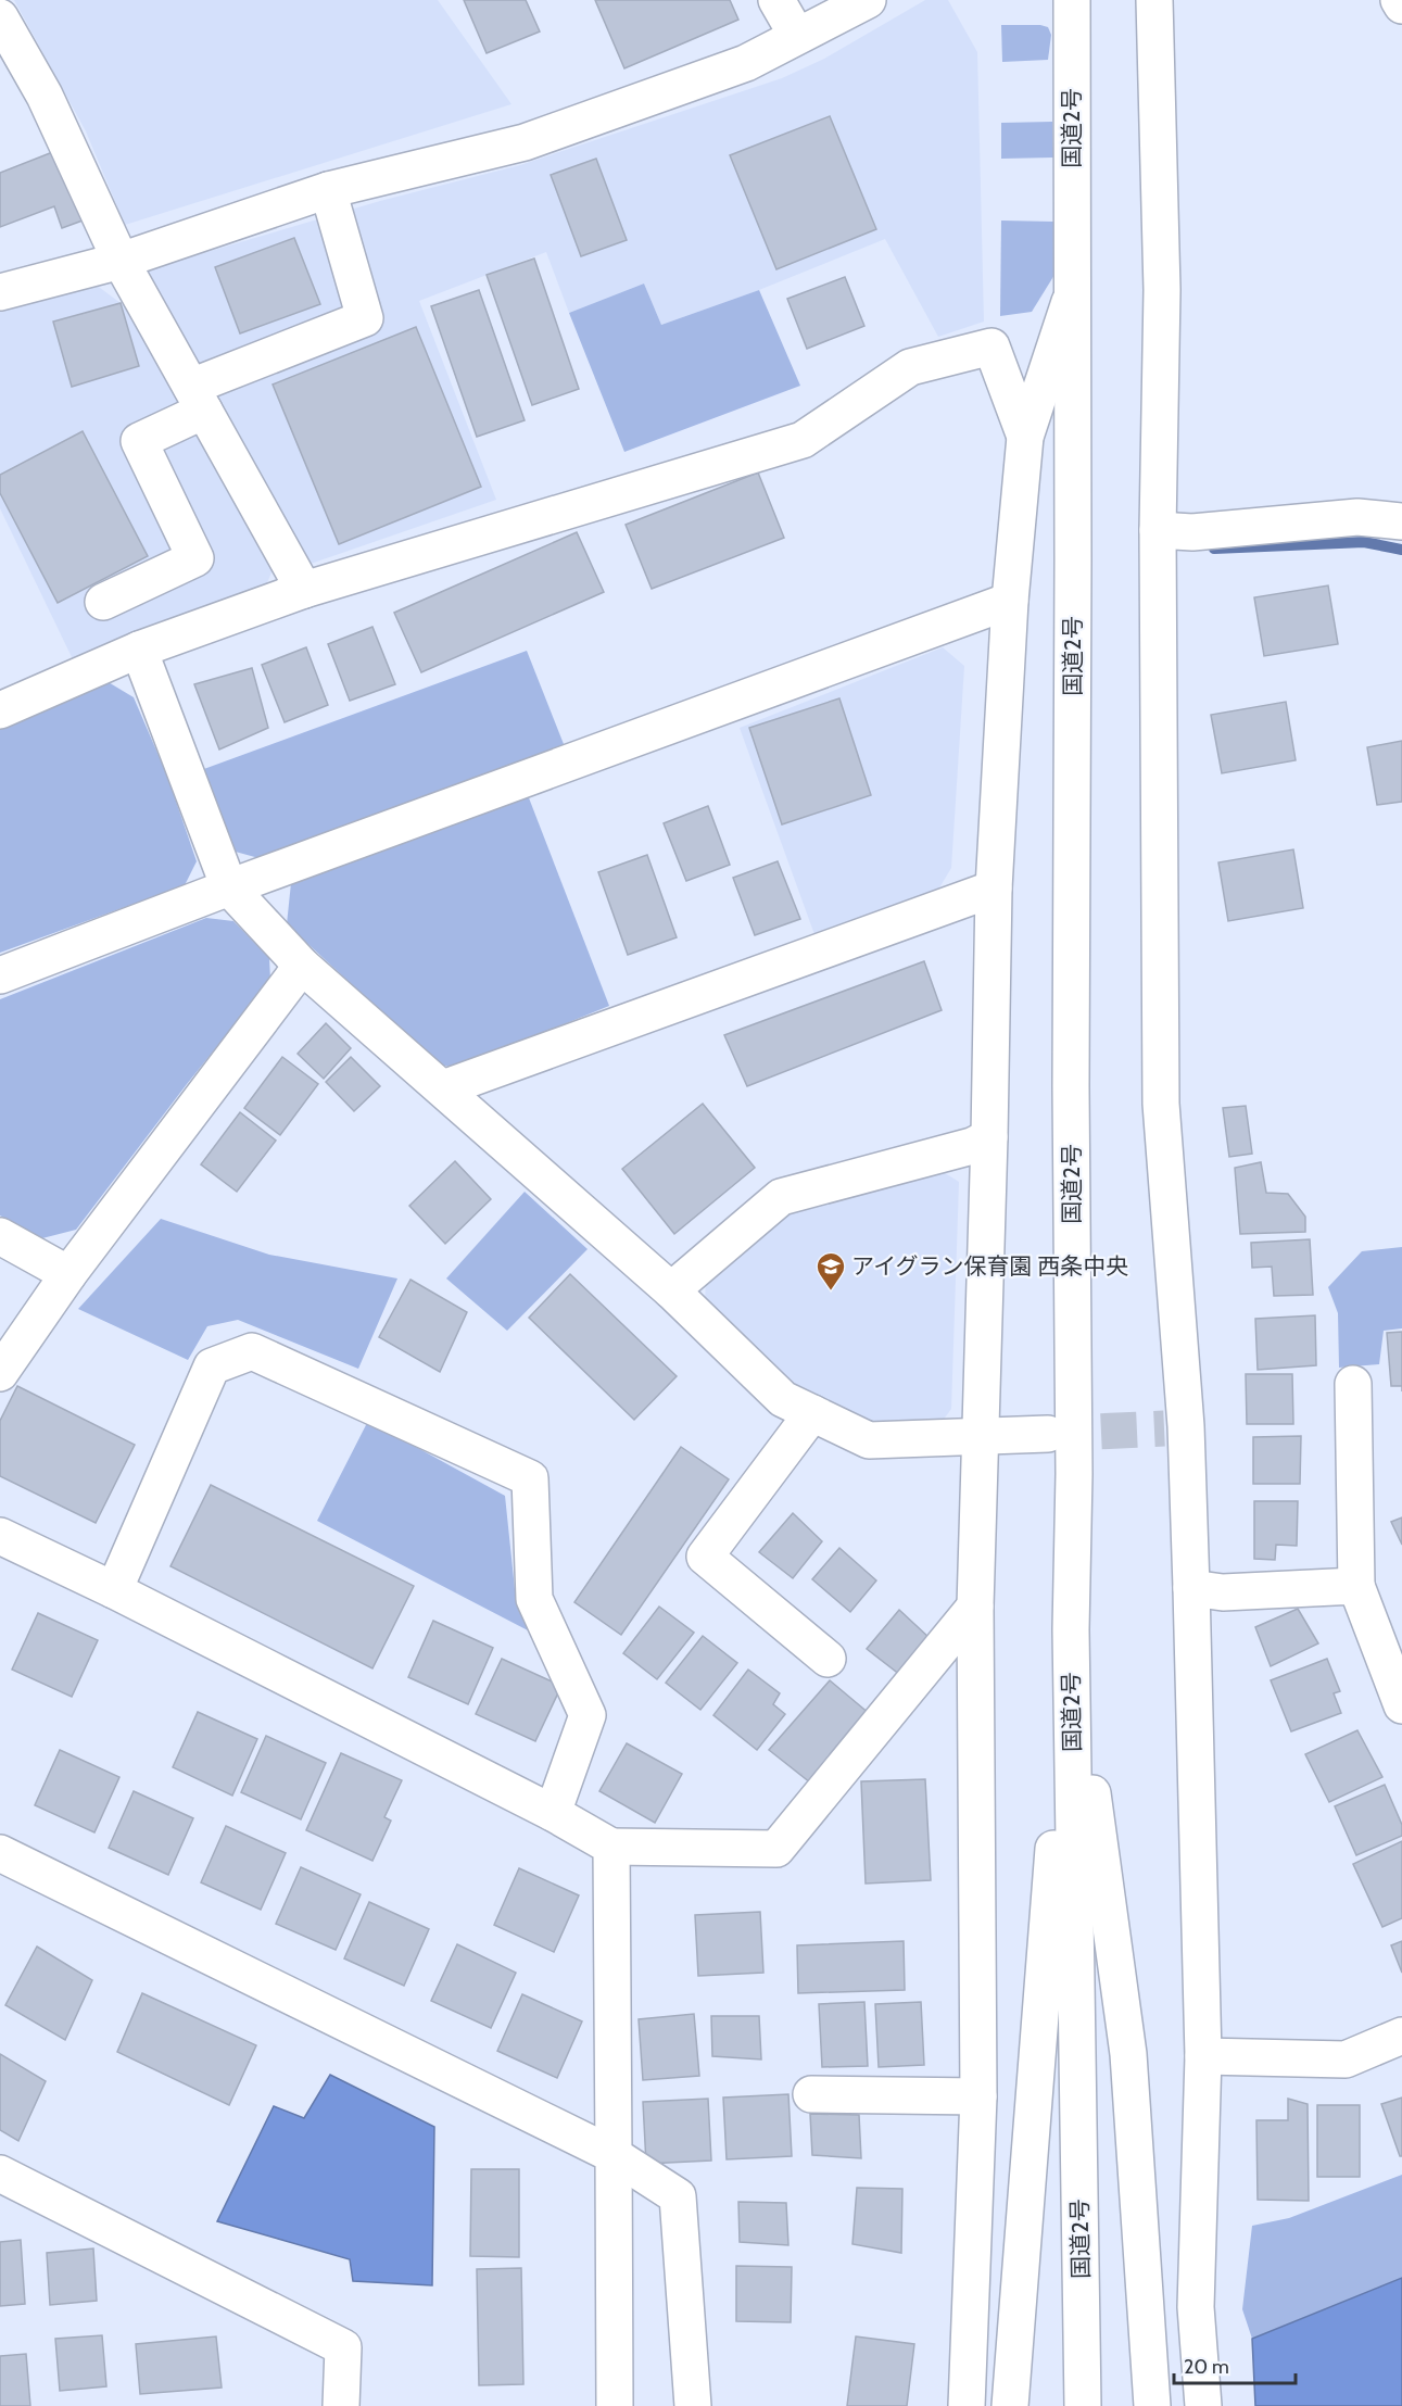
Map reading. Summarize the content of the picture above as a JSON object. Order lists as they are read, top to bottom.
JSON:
{
  "streets": {
    "main road": ["国道2号"]
  },
  "places": {
    "school or university": ["アイグラン保育園 西条中央"]
  },
  "scale_bar": "20 m"
}
